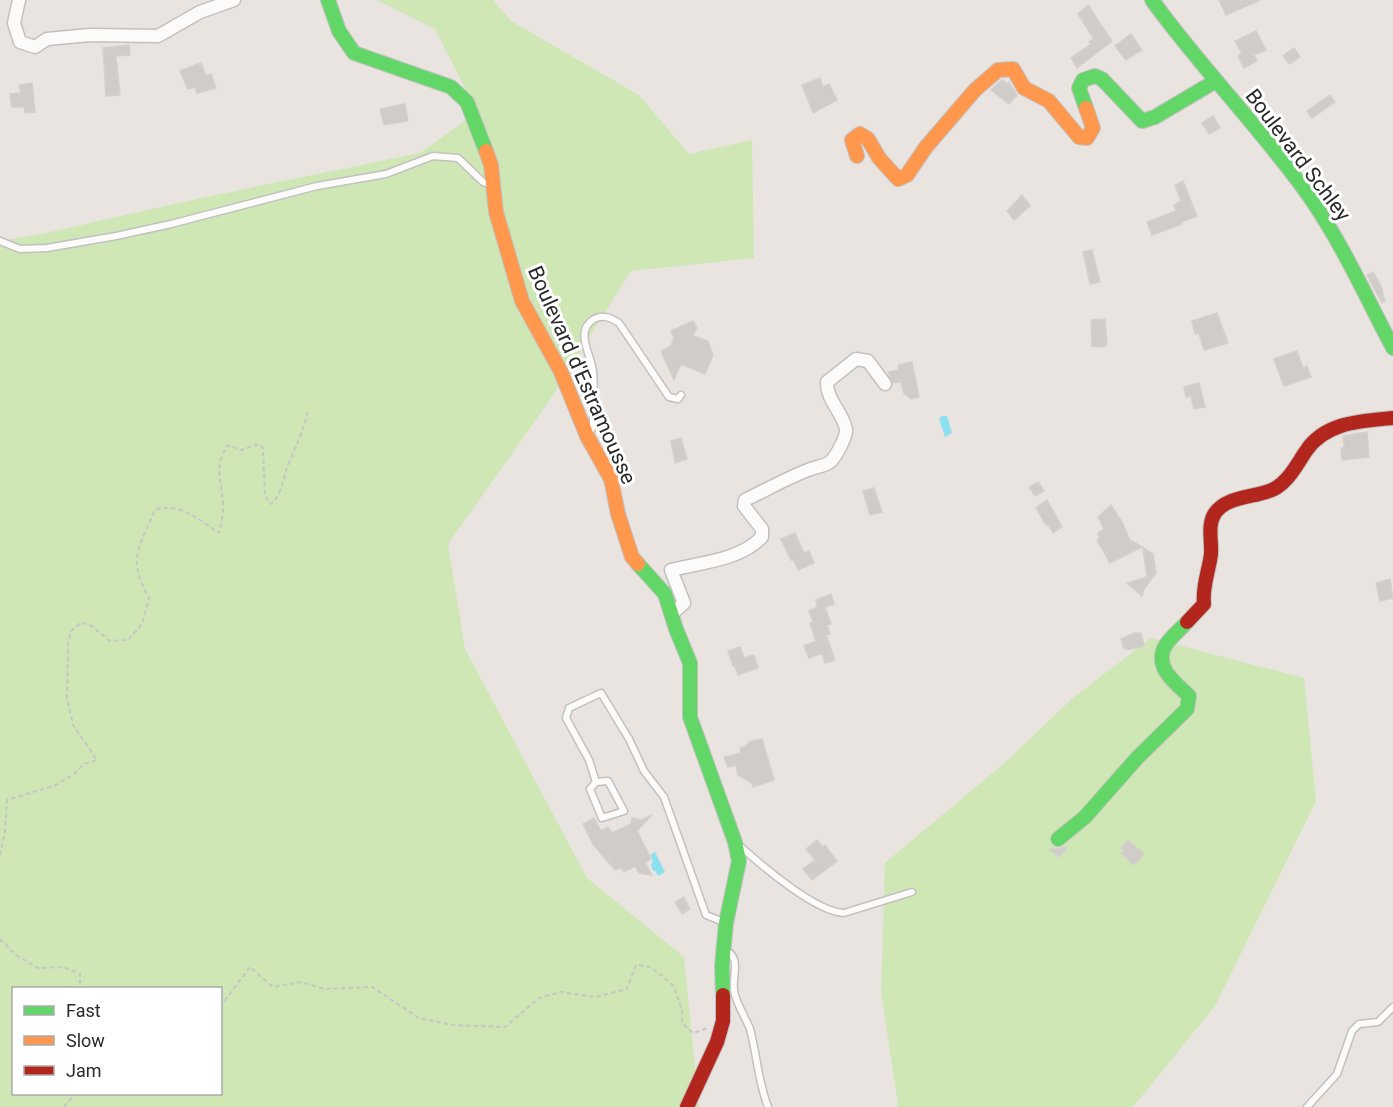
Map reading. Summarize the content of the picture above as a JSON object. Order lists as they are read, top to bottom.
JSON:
{
  "streets": {
    "street": ["Boulevard Schley", "Boulevard d'Estramousse"]
  },
  "legend": ["Fast", "Slow", "Jam"]
}
